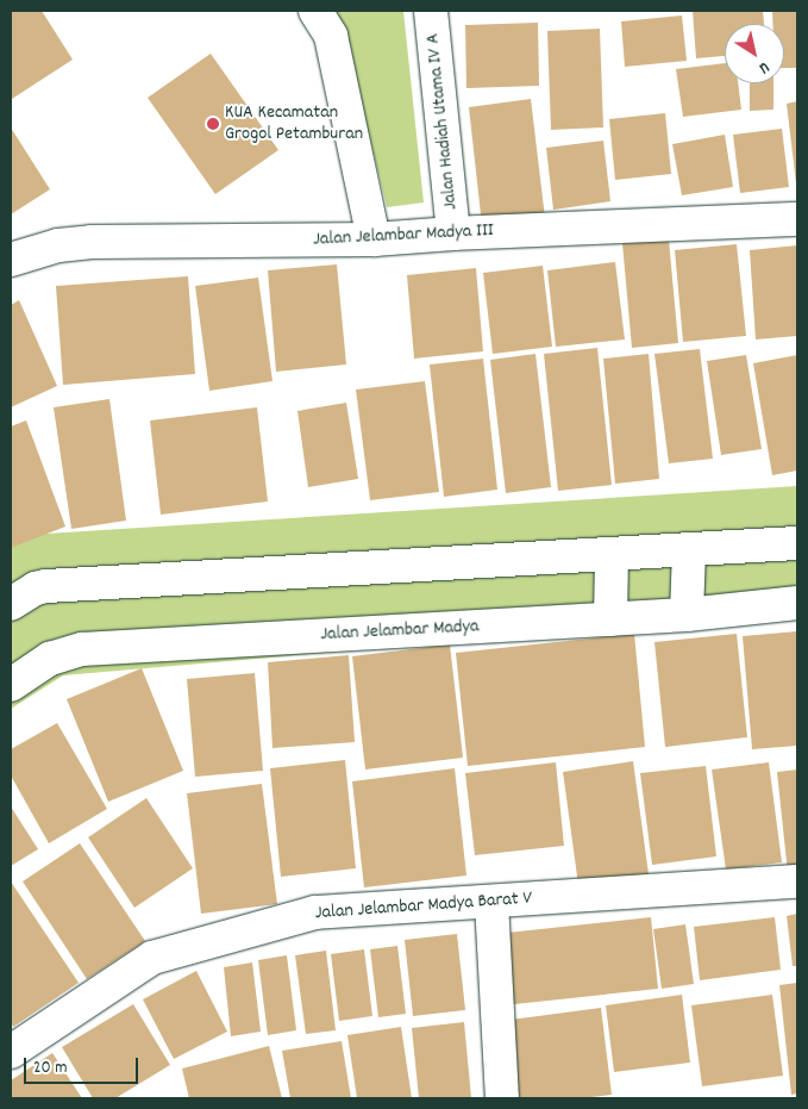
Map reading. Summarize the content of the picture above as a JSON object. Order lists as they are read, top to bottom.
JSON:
{
  "streets": {
    "street": [
      "Jalan Hadiah Utama IV A",
      "Jalan Jelambar Madya III",
      "Jalan Jelambar Madya",
      "Jalan Jelambar Madya Barat V"
    ]
  },
  "crossings": [
    ["Jalan Hadiah Utama IV A", "Jalan Jelambar Madya III"]
  ],
  "places": ["KUA Kecamatan Grogol Petamburan"],
  "scale_bar": "20 m",
  "north": "bottom right"
}
